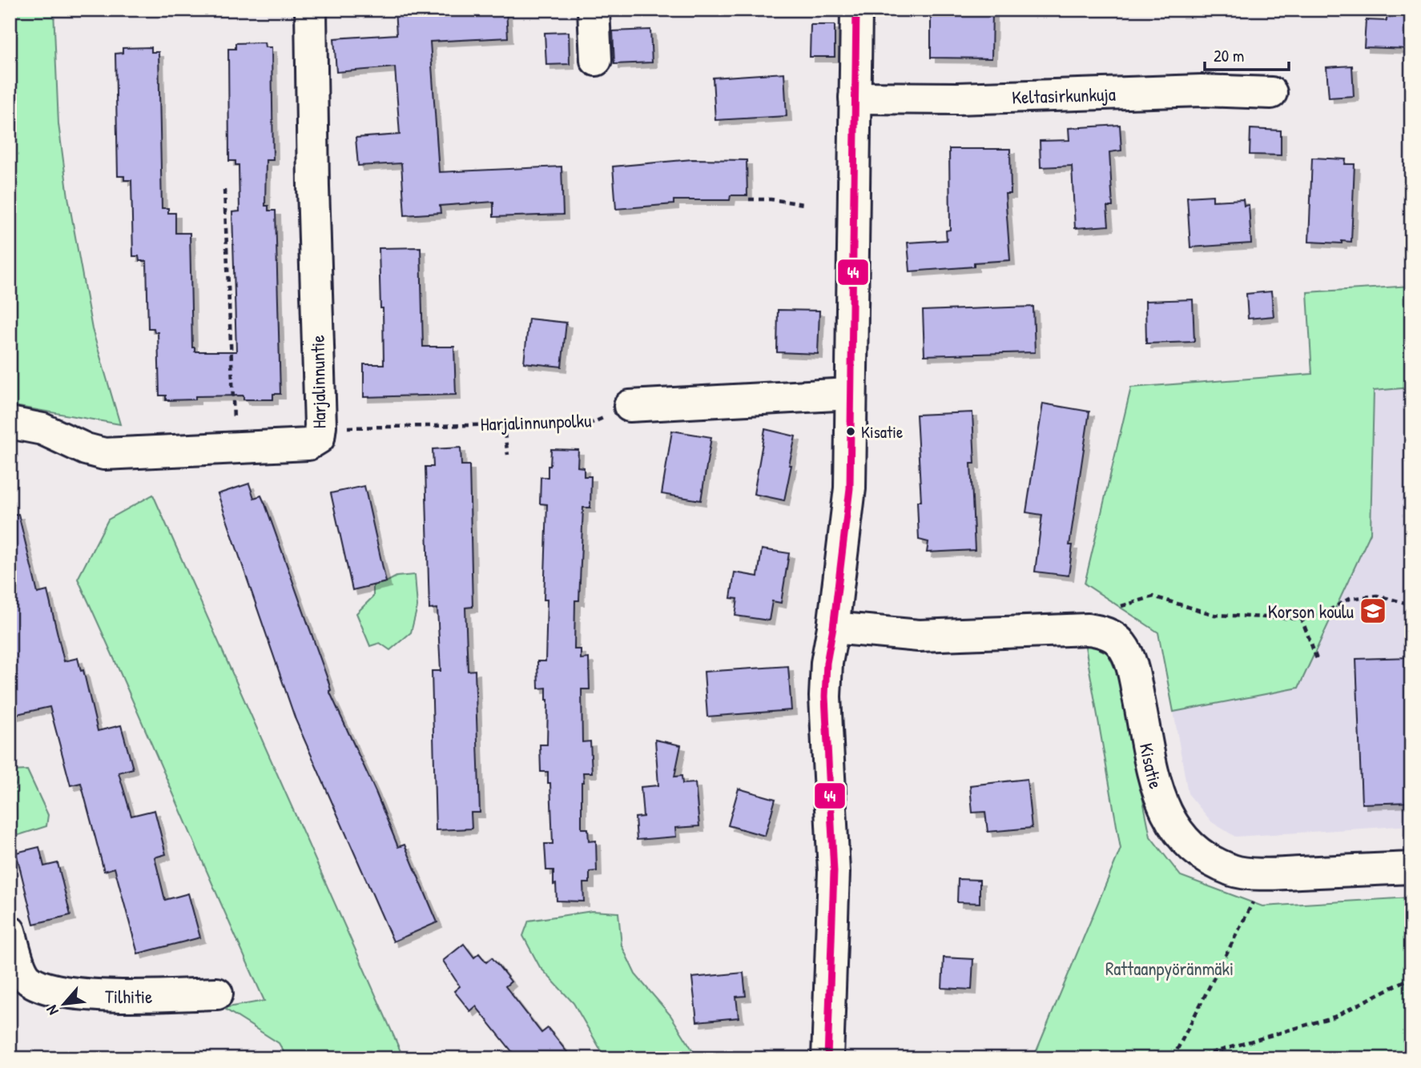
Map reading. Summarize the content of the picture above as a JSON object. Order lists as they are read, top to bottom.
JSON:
{
  "streets": {
    "street": [
      "Keltasirkunkuja",
      "Harjalinnuntie",
      "Kisatie",
      "Tilhitie"
    ],
    "path": ["Harjalinnunpolku"]
  },
  "crossings": [
    ["Harjalinnuntie", "Harjalinnunpolku"]
  ],
  "parks": ["Rattaanpyöränmäki"],
  "places": {
    "other": ["Kisatie"],
    "school or university": ["Korson koulu"]
  },
  "lines": ["transit line 44"],
  "scale_bar": "20 m",
  "north": "bottom left"
}
